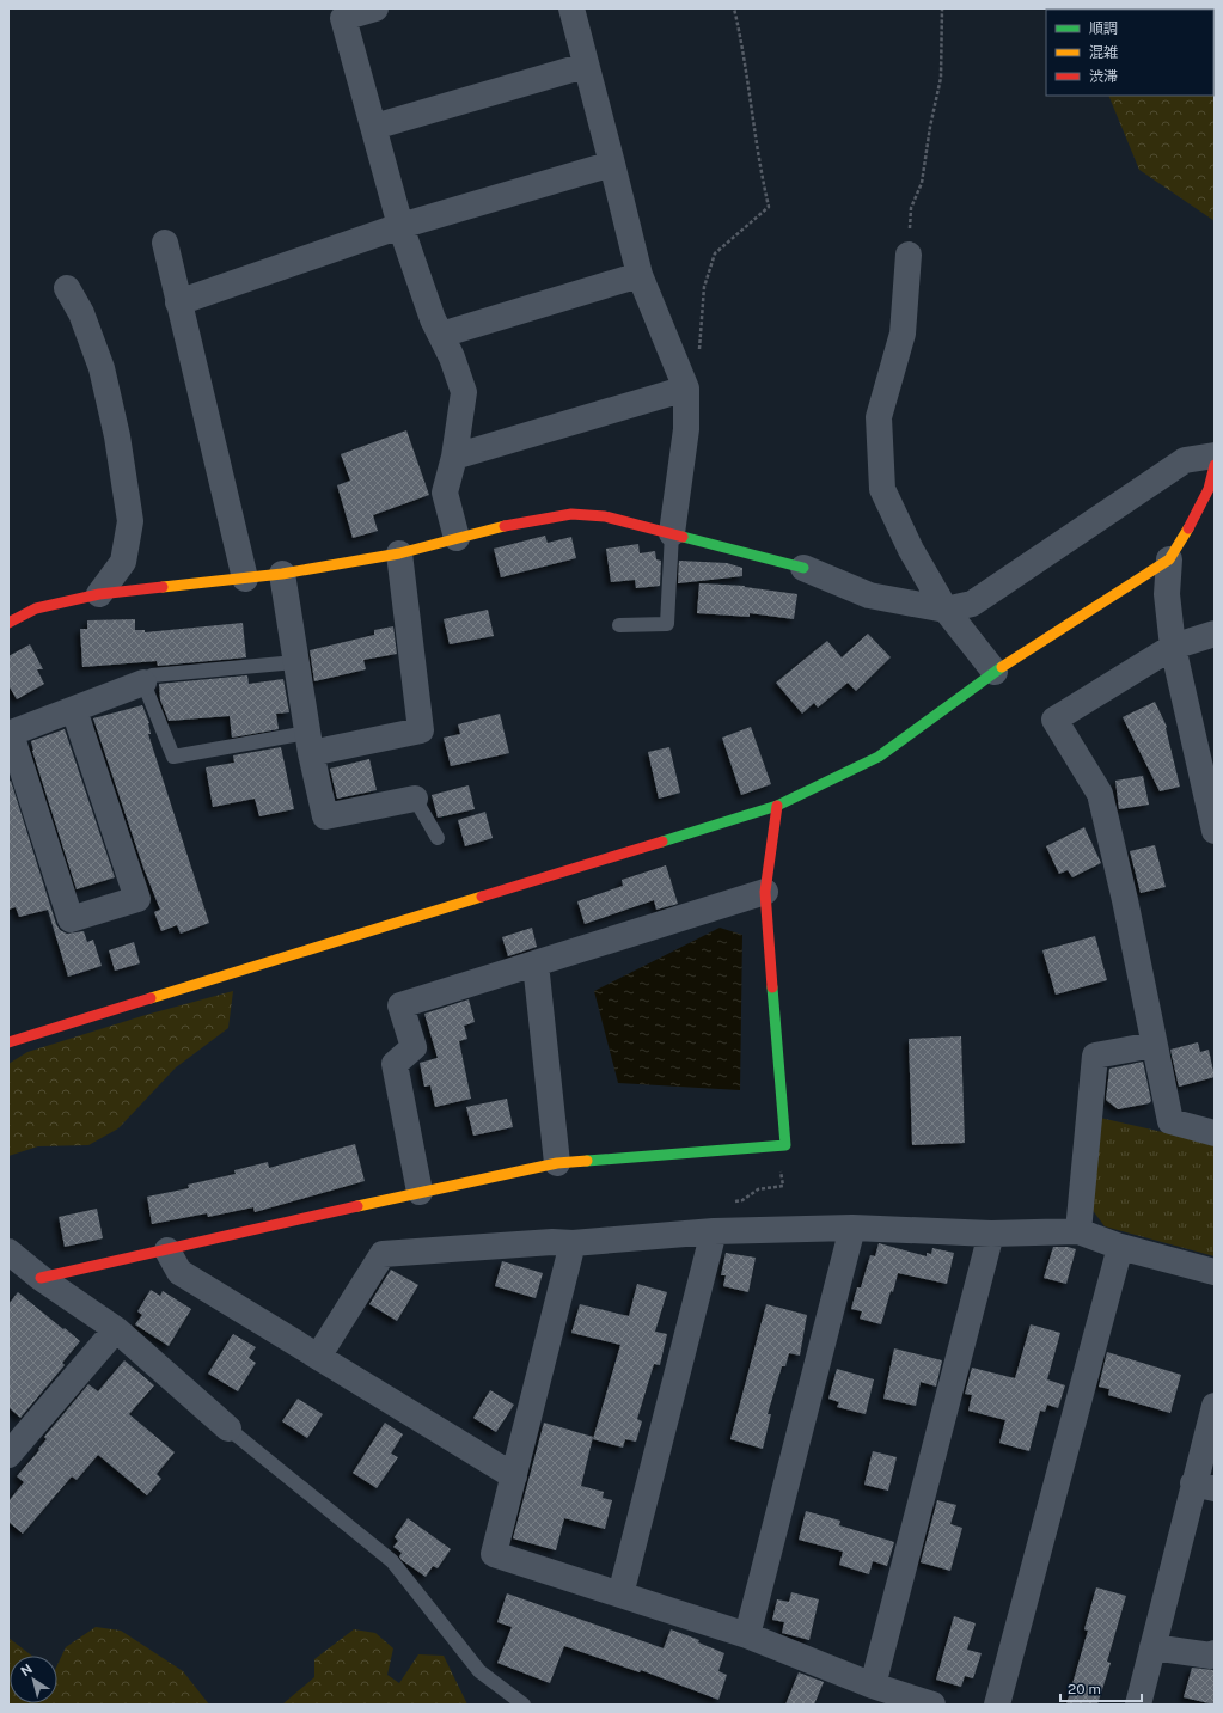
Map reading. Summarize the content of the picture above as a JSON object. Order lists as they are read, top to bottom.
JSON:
{
  "legend": ["順調", "混雑", "渋滞"],
  "scale_bar": "20 m",
  "north": "top left"
}
